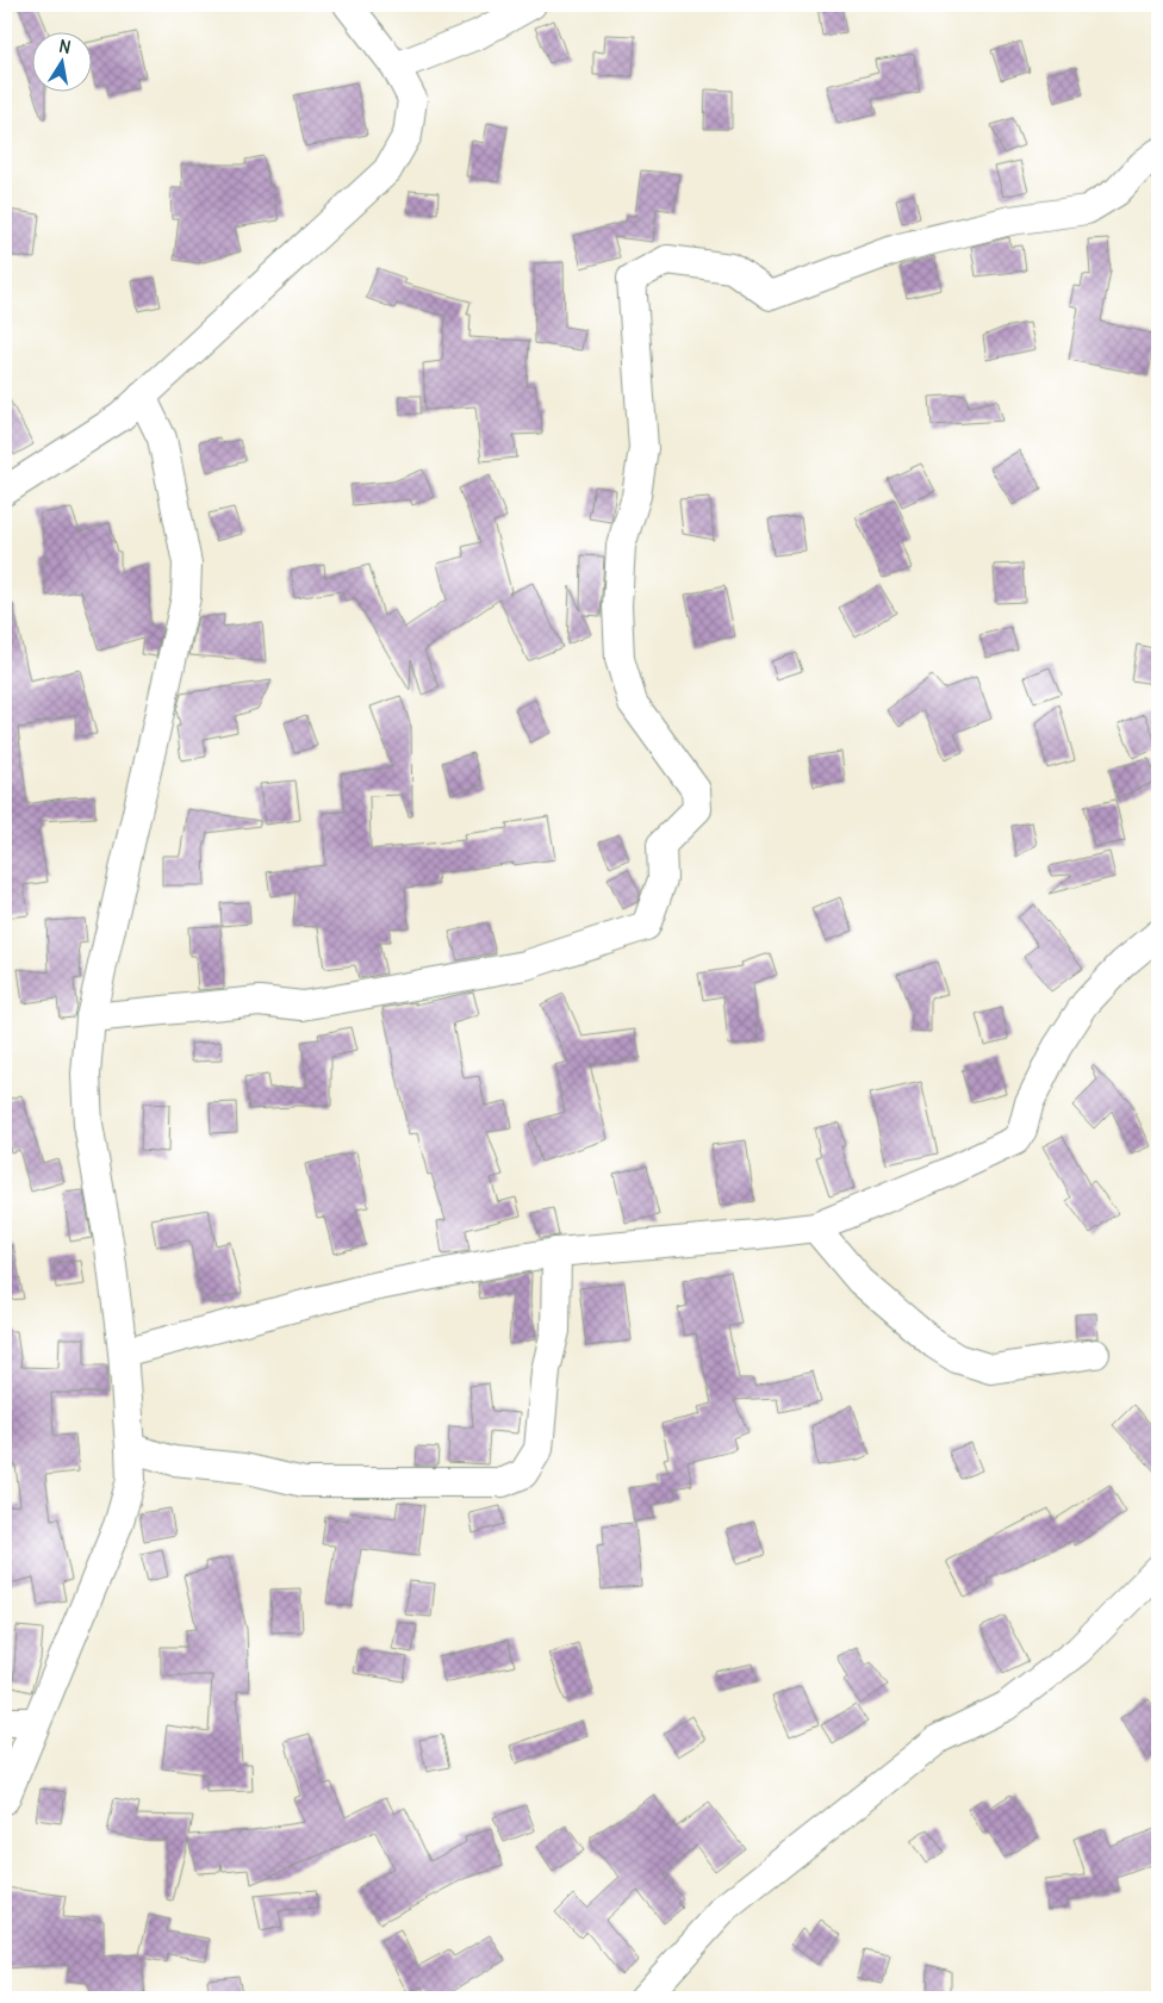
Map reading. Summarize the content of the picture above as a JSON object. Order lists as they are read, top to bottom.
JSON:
{
  "north": "top"
}
